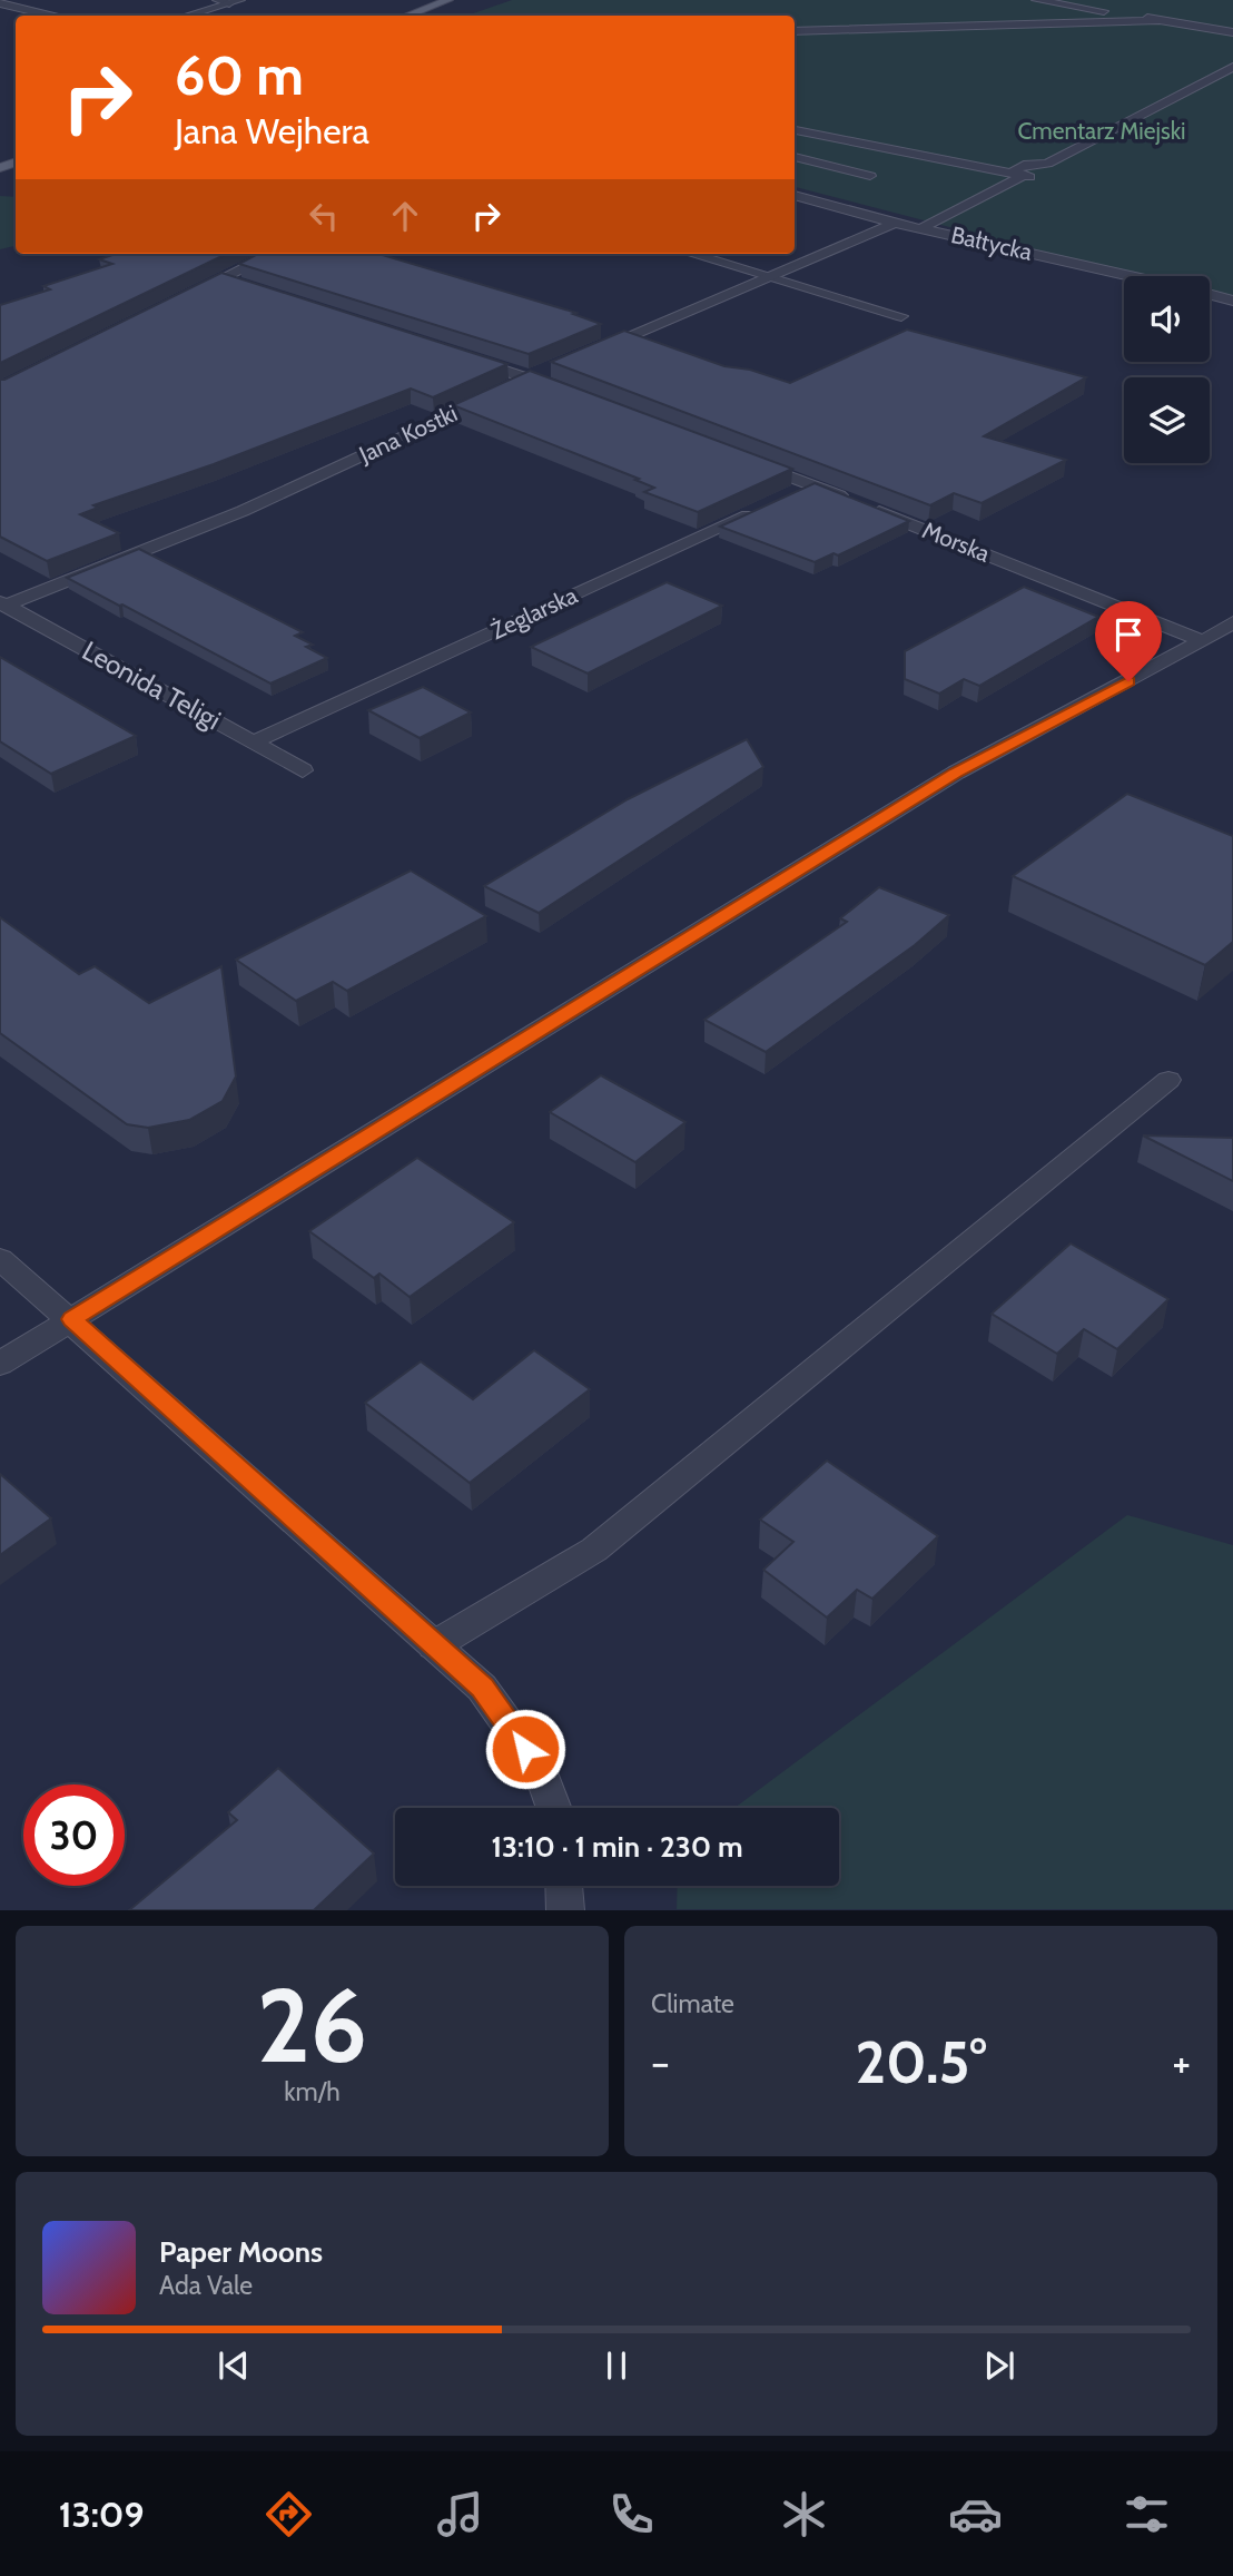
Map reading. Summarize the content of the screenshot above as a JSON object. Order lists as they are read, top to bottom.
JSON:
{
  "streets": {
    "street": [
      "Bałtycka",
      "Jana Kostki",
      "Morska",
      "Żeglarska",
      "Leonida Teligi"
    ]
  },
  "crossings": [
    ["Jana Kostki", "Leonida Teligi"],
    ["Morska", "Żeglarska"],
    ["Żeglarska", "Leonida Teligi"]
  ],
  "parks": ["Cmentarz Miejski"],
  "page": {
    "turn": ["60 m", "Jana Wejhera"],
    "limit": "30",
    "trip": "13:10 · 1 min · 230 m",
    "tile": [
      ["26", "km/h"],
      "Climate"
    ],
    "heat": ["−", "20.5°", "+"],
    "song": ["Paper Moons", "Ada Vale"],
    "tabs": "13:09"
  }
}
